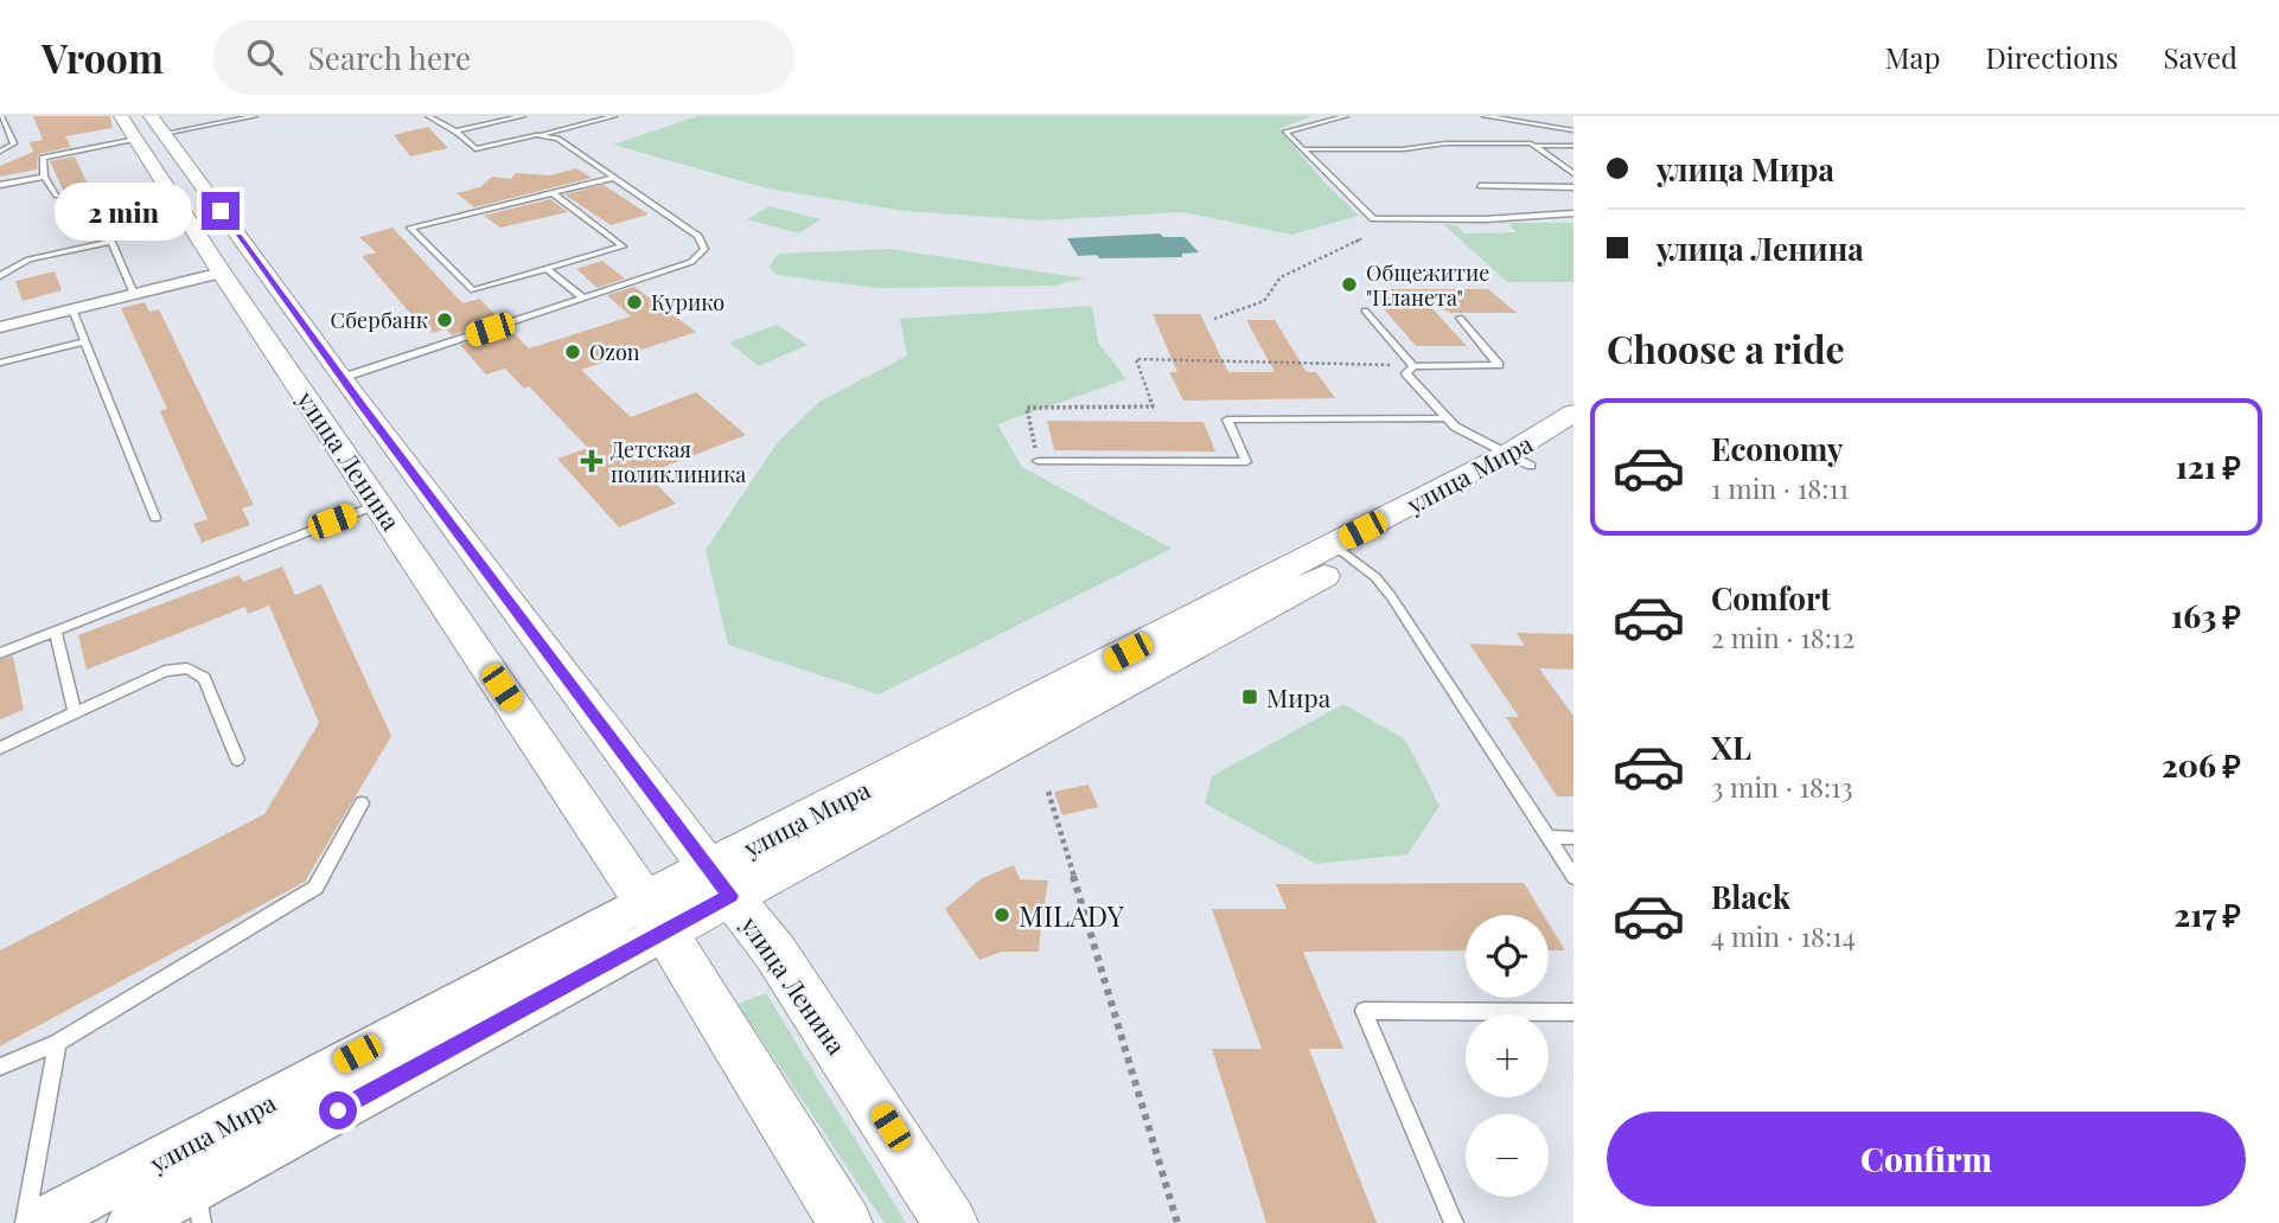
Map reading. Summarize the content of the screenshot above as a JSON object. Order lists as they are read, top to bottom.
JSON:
{
  "streets": {
    "main road": ["улица Ленина", "улица Мира"]
  },
  "crossings": [
    ["улица Ленина", "улица Мира"]
  ],
  "places": {
    "other": [
      "Общежитие \"Планета\"",
      "Курико",
      "Сбербанк",
      "Ozon",
      "МILADY"
    ],
    "health": ["Детская поликлиника"],
    "transit": ["Мира"]
  },
  "page": {
    "header": "Vroom",
    "search": "Search here",
    "nav": ["Map", "Directions", "Saved"],
    "banner": ["улица Мира", "улица Ленина"],
    "bubble": "2 min",
    "heading": "Choose a ride",
    "list": [
      {
        "name": "Economy",
        "note": "1 min · 18:11",
        "value": "121 ₽"
      },
      {
        "name": "Comfort",
        "note": "2 min · 18:12",
        "value": "163 ₽"
      },
      {
        "name": "XL",
        "note": "3 min · 18:13",
        "value": "206 ₽"
      },
      {
        "name": "Black",
        "note": "4 min · 18:14",
        "value": "217 ₽"
      }
    ],
    "map_buttons": ["+", "−"],
    "buttons": "Confirm"
  }
}
